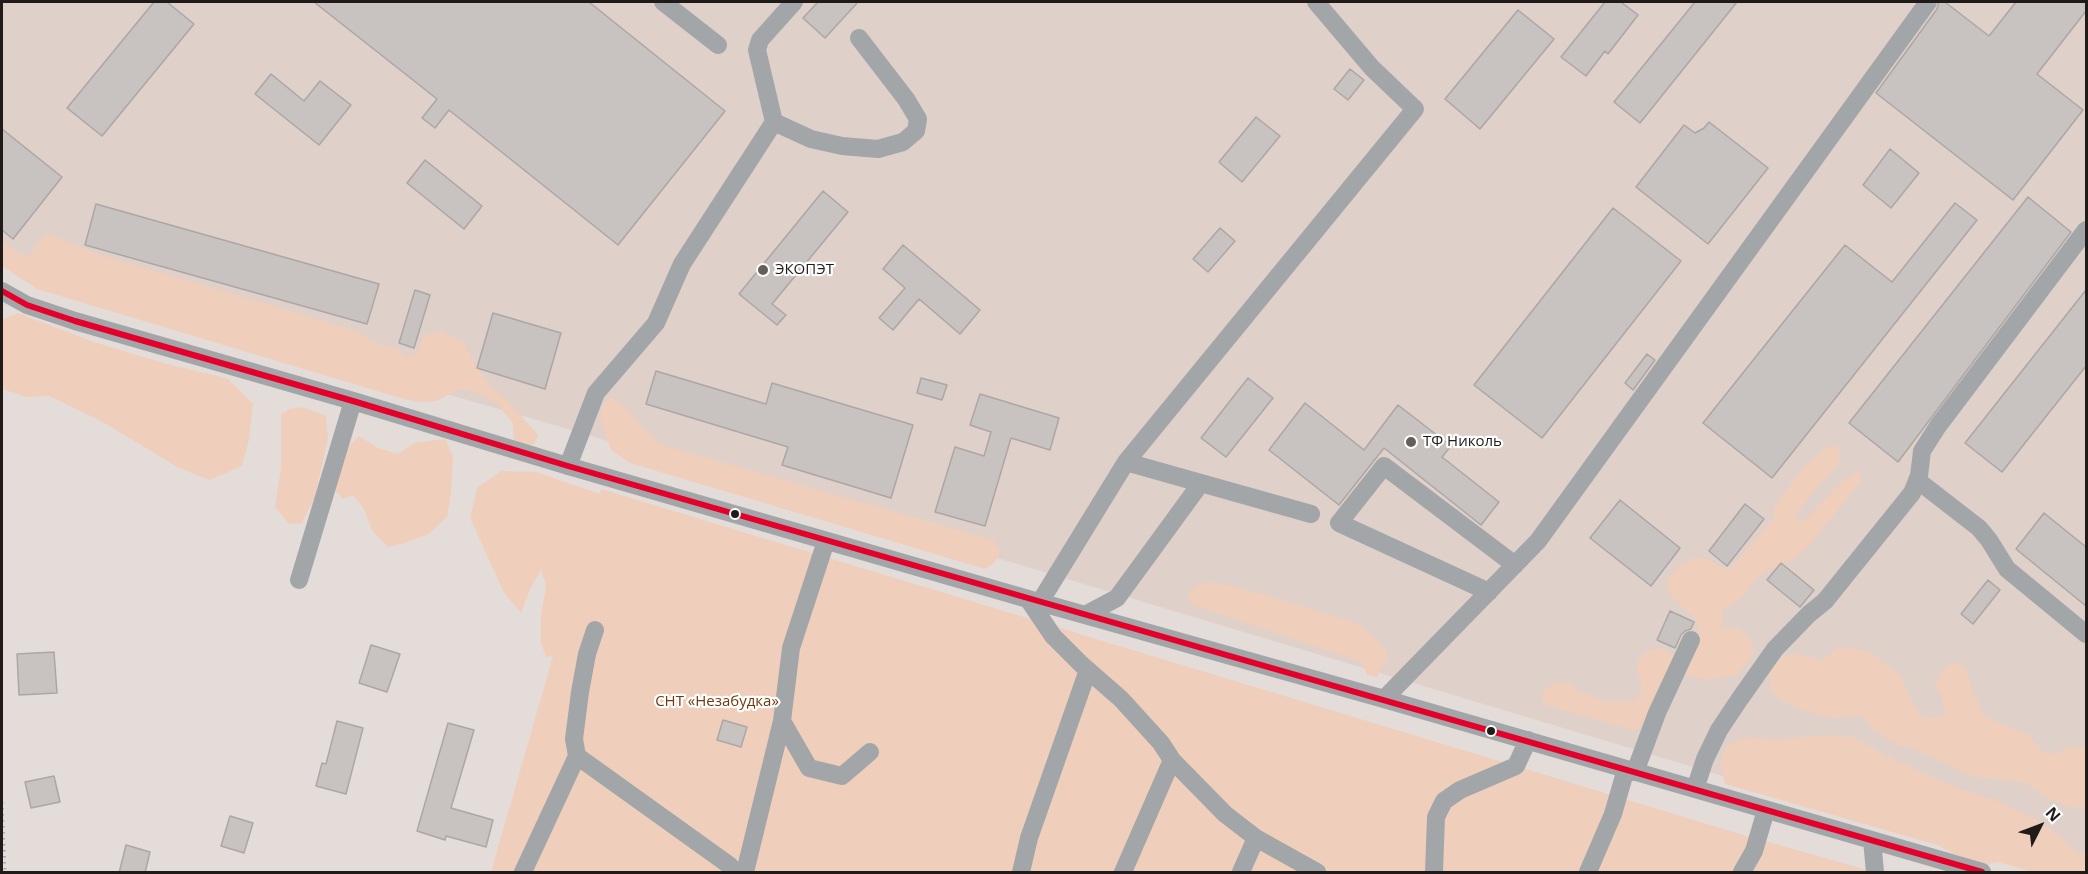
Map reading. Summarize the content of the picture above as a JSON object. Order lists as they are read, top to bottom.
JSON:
{
  "parks": ["СНТ «Незабудка»"],
  "places": ["ЭКОПЭТ", "ТФ Николь"],
  "north": "top right"
}
